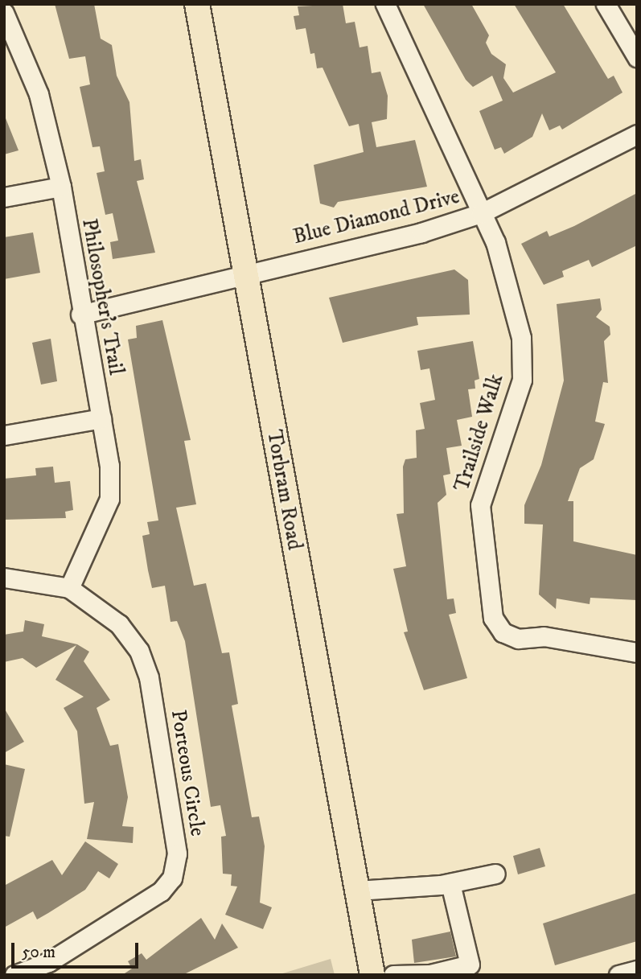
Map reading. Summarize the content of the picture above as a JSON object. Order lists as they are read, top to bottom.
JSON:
{
  "streets": {
    "main road": ["Torbram Road"],
    "street": [
      "Blue Diamond Drive",
      "Philosopher's Trail",
      "Trailside Walk",
      "Porteous Circle"
    ]
  },
  "crossings": [
    ["Blue Diamond Drive", "Philosopher's Trail"],
    ["Blue Diamond Drive", "Trailside Walk"],
    ["Blue Diamond Drive", "Torbram Road"],
    ["Philosopher's Trail", "Porteous Circle"]
  ],
  "scale_bar": "50 m"
}
